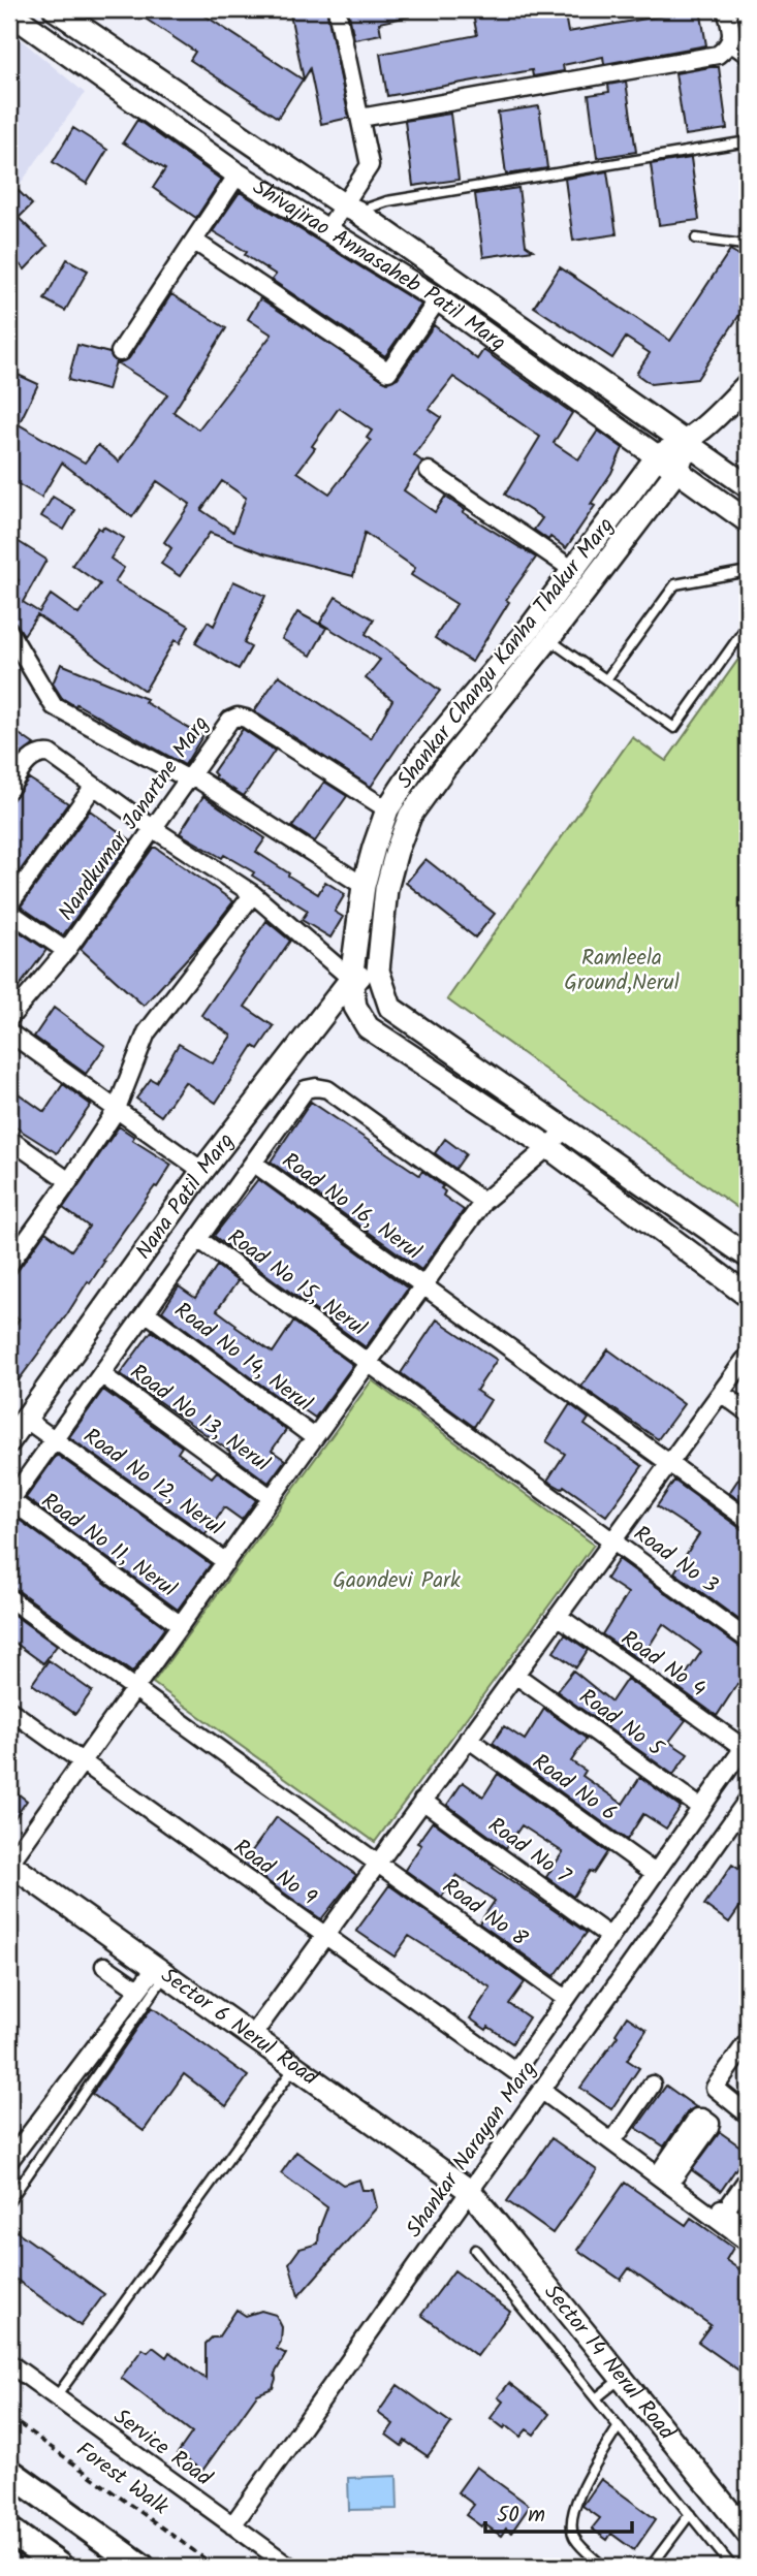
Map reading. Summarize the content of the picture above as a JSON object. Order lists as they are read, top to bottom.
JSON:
{
  "streets": {
    "street": [
      "Shivajirao Annasaheb Patil Marg",
      "Shankar Changu Kanha Thakur Marg",
      "Nandkumar Janartne Marg",
      "Nana Patil Marg",
      "Road No 16, Nerul",
      "Road No 15, Nerul",
      "Road No 14, Nerul",
      "Road No 13, Nerul",
      "Road No 12, Nerul",
      "Road No 11, Nerul",
      "Road No 3",
      "Road No 4",
      "Road No 5",
      "Road No 6",
      "Road No 7",
      "Road No 9",
      "Road No 8",
      "Sector 6 Nerul Road",
      "Shankar Narayan Marg",
      "Sector 14 Nerul Road",
      "Service Road"
    ],
    "path": ["Forest Walk"]
  },
  "crossings": [
    ["Shivajirao Annasaheb Patil Marg", "Shankar Changu Kanha Thakur Marg"],
    ["Shankar Changu Kanha Thakur Marg", "Nandkumar Janartne Marg"],
    ["Shankar Changu Kanha Thakur Marg", "Nana Patil Marg"],
    ["Nana Patil Marg", "Road No 12, Nerul"],
    ["Road No 15, Nerul", "Road No 3"],
    ["Road No 9", "Road No 8"],
    ["Sector 6 Nerul Road", "Shankar Narayan Marg"],
    ["Sector 6 Nerul Road", "Sector 14 Nerul Road"],
    ["Shankar Narayan Marg", "Sector 14 Nerul Road"],
    ["Shankar Narayan Marg", "Service Road"]
  ],
  "parks": ["Ramleela Ground,Nerul", "Gaondevi Park"],
  "scale_bar": "50 m"
}
